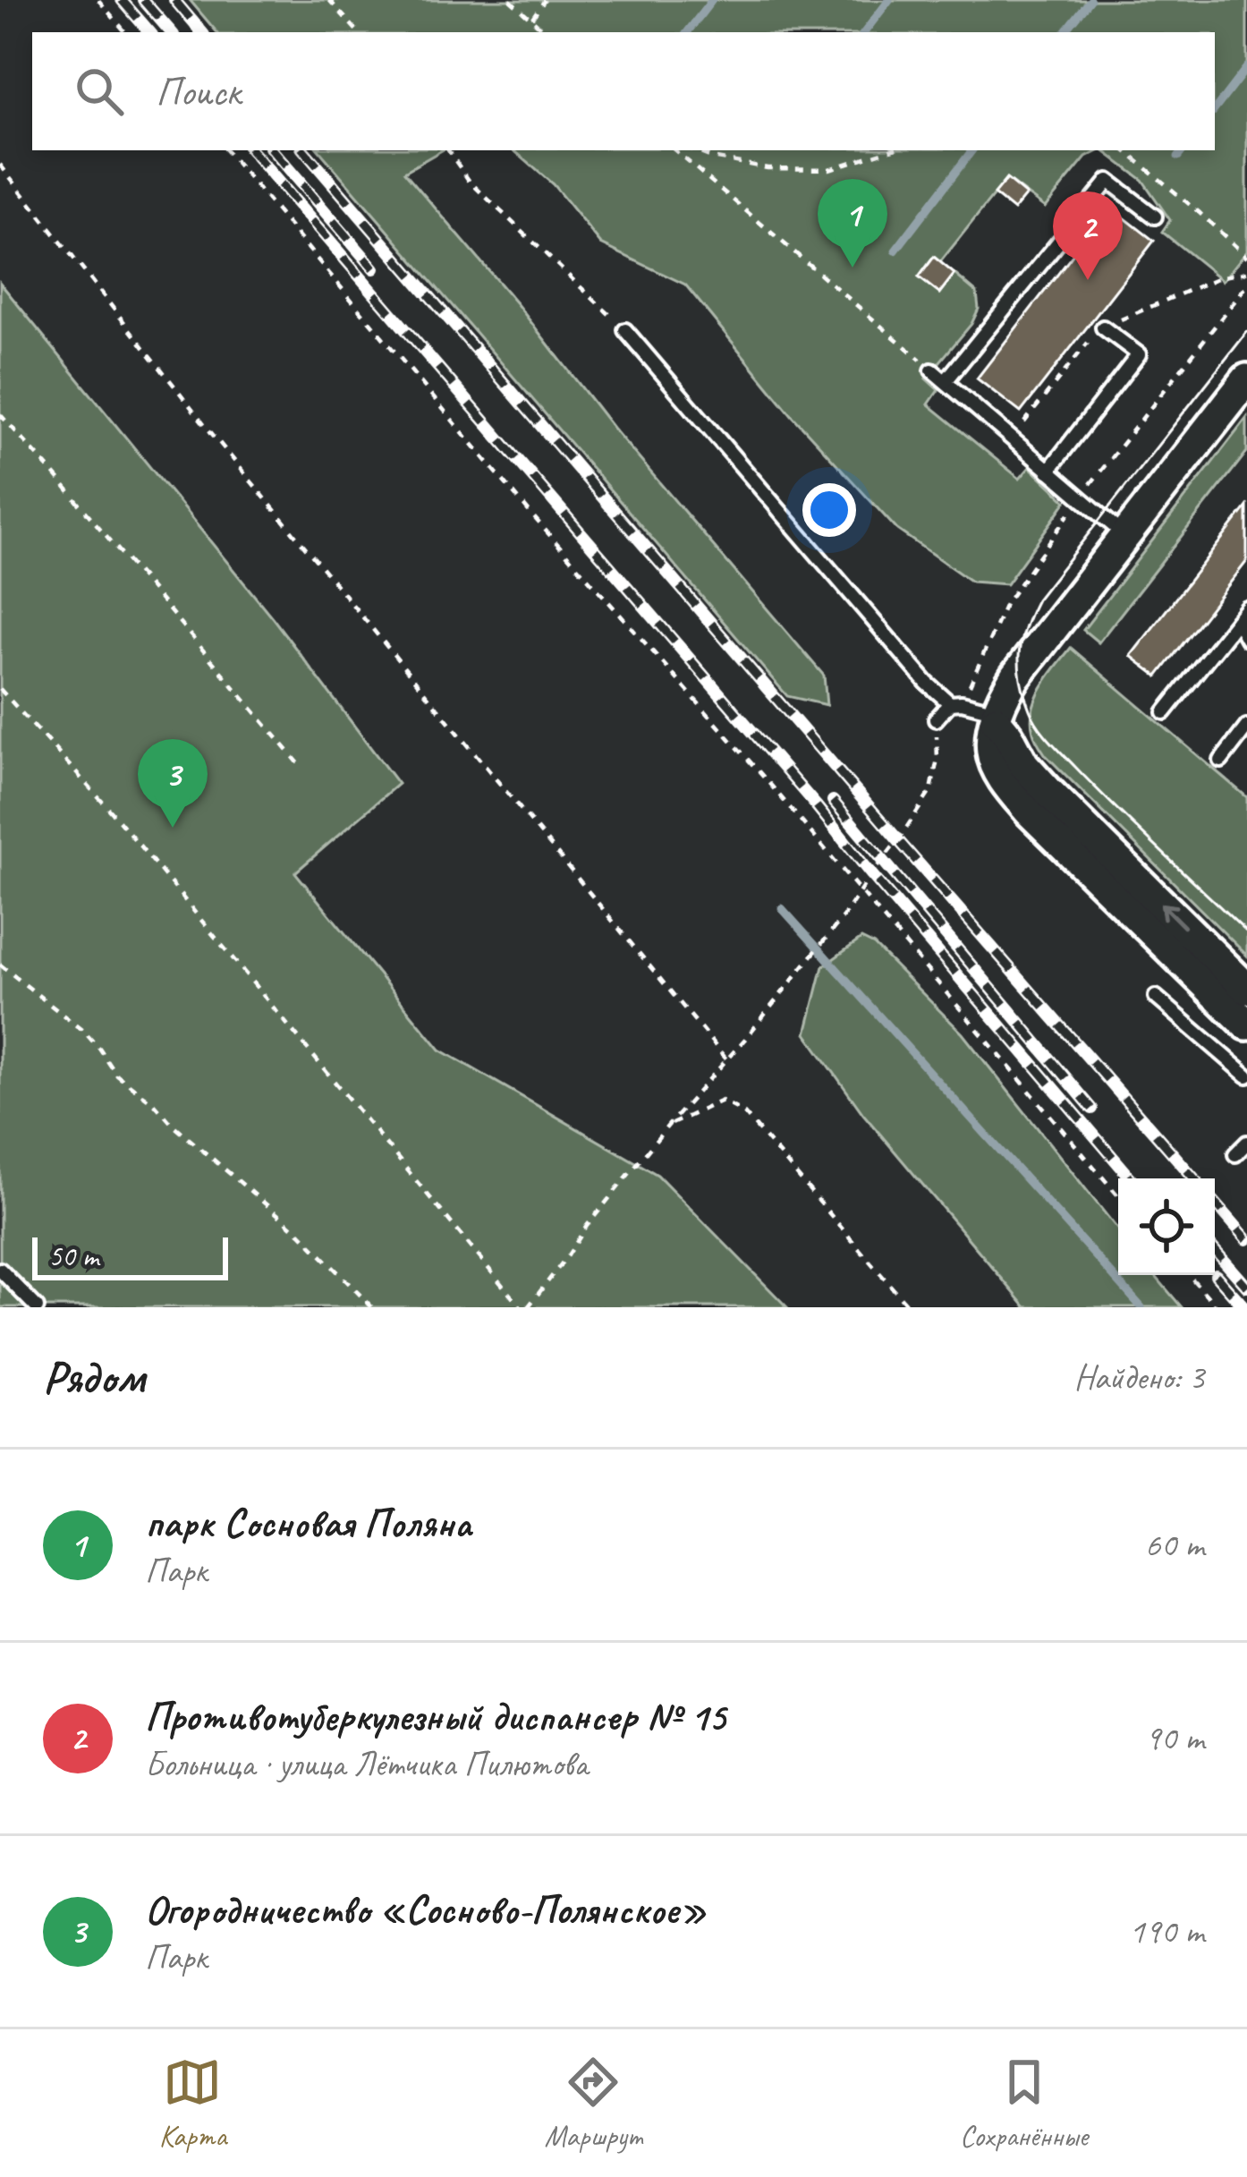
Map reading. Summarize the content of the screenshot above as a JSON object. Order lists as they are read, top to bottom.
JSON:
{
  "scale_bar": "50 m",
  "page": {
    "search": "Поиск",
    "pins": ["1", "2", "3"],
    "scale": "50 m",
    "heading": ["Рядом", "Найдено: 3"],
    "list": [
      {
        "mark": "1",
        "name": "парк Сосновая Поляна",
        "note": "Парк",
        "value": "60 m"
      },
      {
        "mark": "2",
        "name": "Противотуберкулезный диспансер № 15",
        "note": "Больница · улица Лётчика Пилютова",
        "value": "90 m"
      },
      {
        "mark": "3",
        "name": "Огородничество «Сосново-Полянское»",
        "note": "Парк",
        "value": "190 m"
      }
    ],
    "nav": ["Карта", "Маршрут", "Сохранённые"]
  }
}
